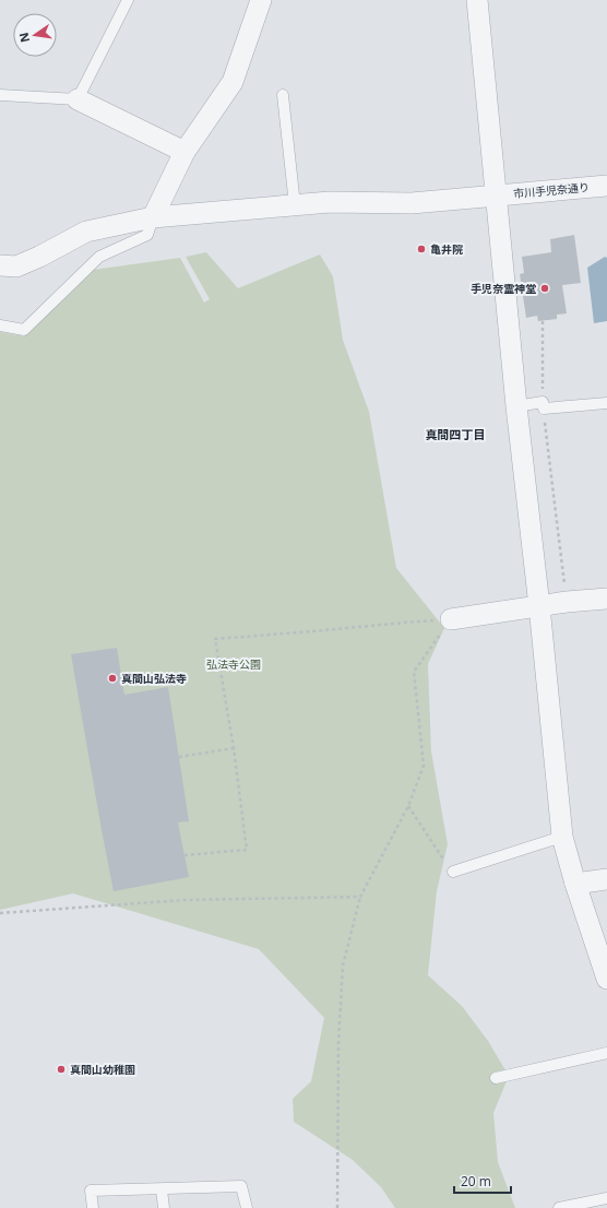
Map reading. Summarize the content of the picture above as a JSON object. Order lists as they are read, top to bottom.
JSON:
{
  "streets": {
    "street": ["市川手児奈通り"]
  },
  "districts": ["真間四丁目"],
  "parks": ["弘法寺公園"],
  "places": [
    "亀井院",
    "手児奈霊神堂",
    "真間山弘法寺",
    "真間山幼稚園"
  ],
  "scale_bar": "20 m",
  "north": "left"
}
